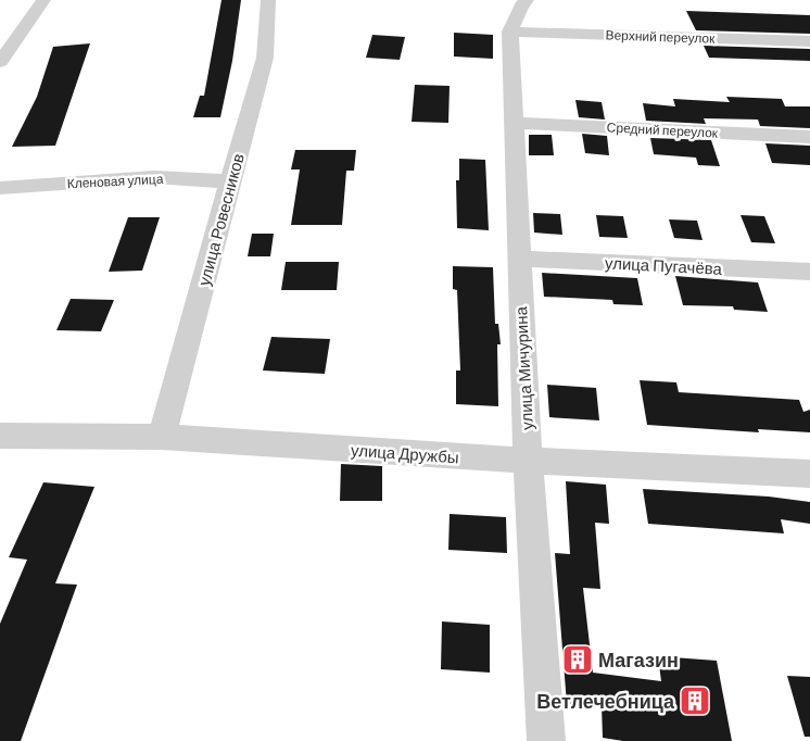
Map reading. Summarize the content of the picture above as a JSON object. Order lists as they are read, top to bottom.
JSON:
{
  "streets": {
    "street": [
      "Верхний переулок",
      "Средний переулок",
      "Кленовая улица",
      "улица Ровесников",
      "улица Пугачёва",
      "улица Мичурина",
      "улица Дружбы"
    ]
  },
  "crossings": [
    ["Верхний переулок", "улица Мичурина"],
    ["Средний переулок", "улица Мичурина"],
    ["Кленовая улица", "улица Ровесников"],
    ["улица Ровесников", "улица Дружбы"],
    ["улица Пугачёва", "улица Мичурина"],
    ["улица Мичурина", "улица Дружбы"]
  ],
  "places": {
    "building": ["Магазин", "Ветлечебница"]
  }
}
